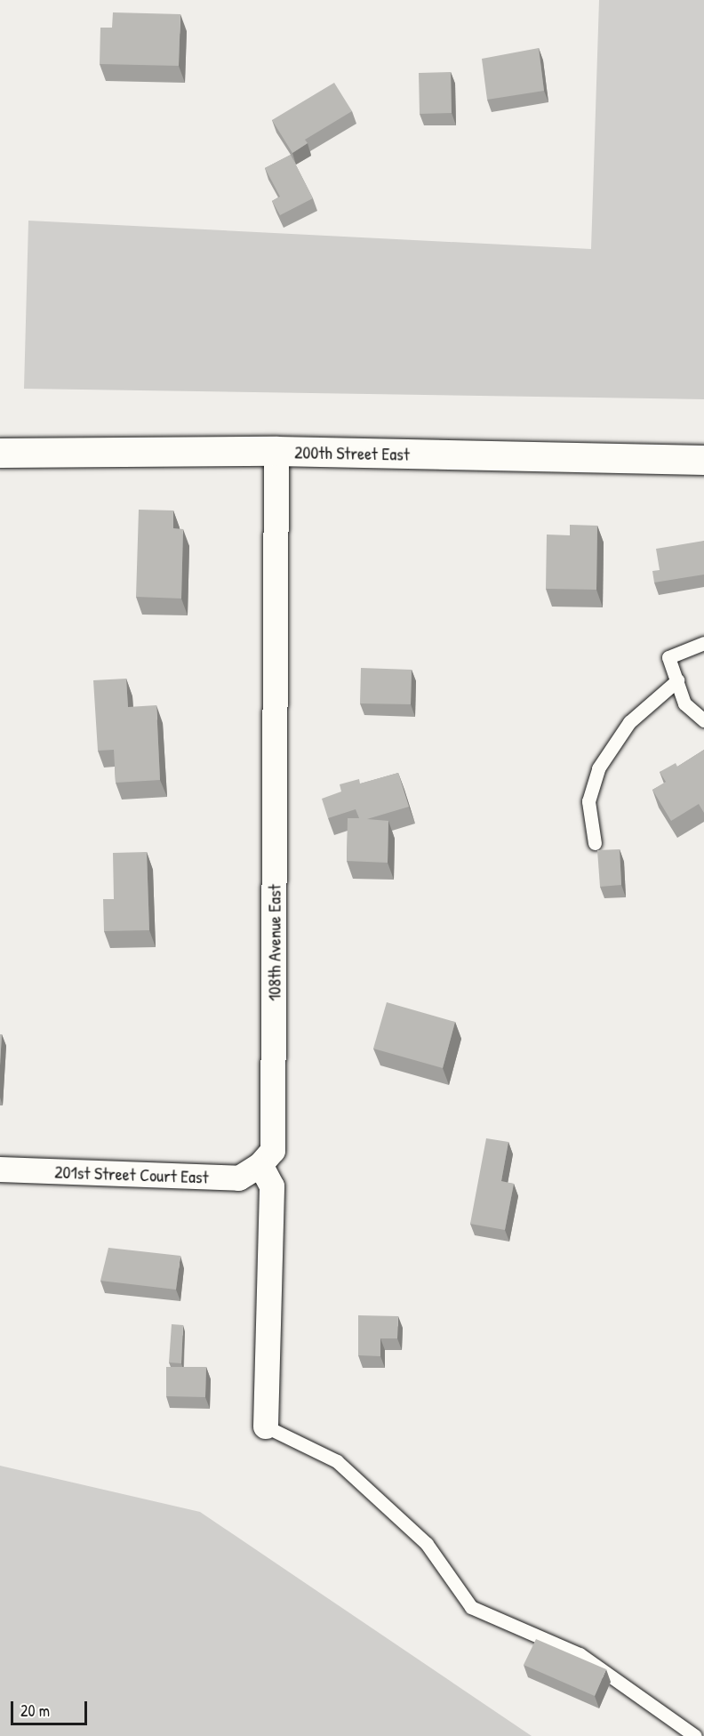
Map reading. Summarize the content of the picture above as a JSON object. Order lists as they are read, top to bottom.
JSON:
{
  "streets": {
    "street": ["200th Street East", "108th Avenue East", "201st Street Court East"]
  },
  "crossings": [
    ["200th Street East", "108th Avenue East"],
    ["108th Avenue East", "201st Street Court East"]
  ],
  "scale_bar": "20 m"
}
